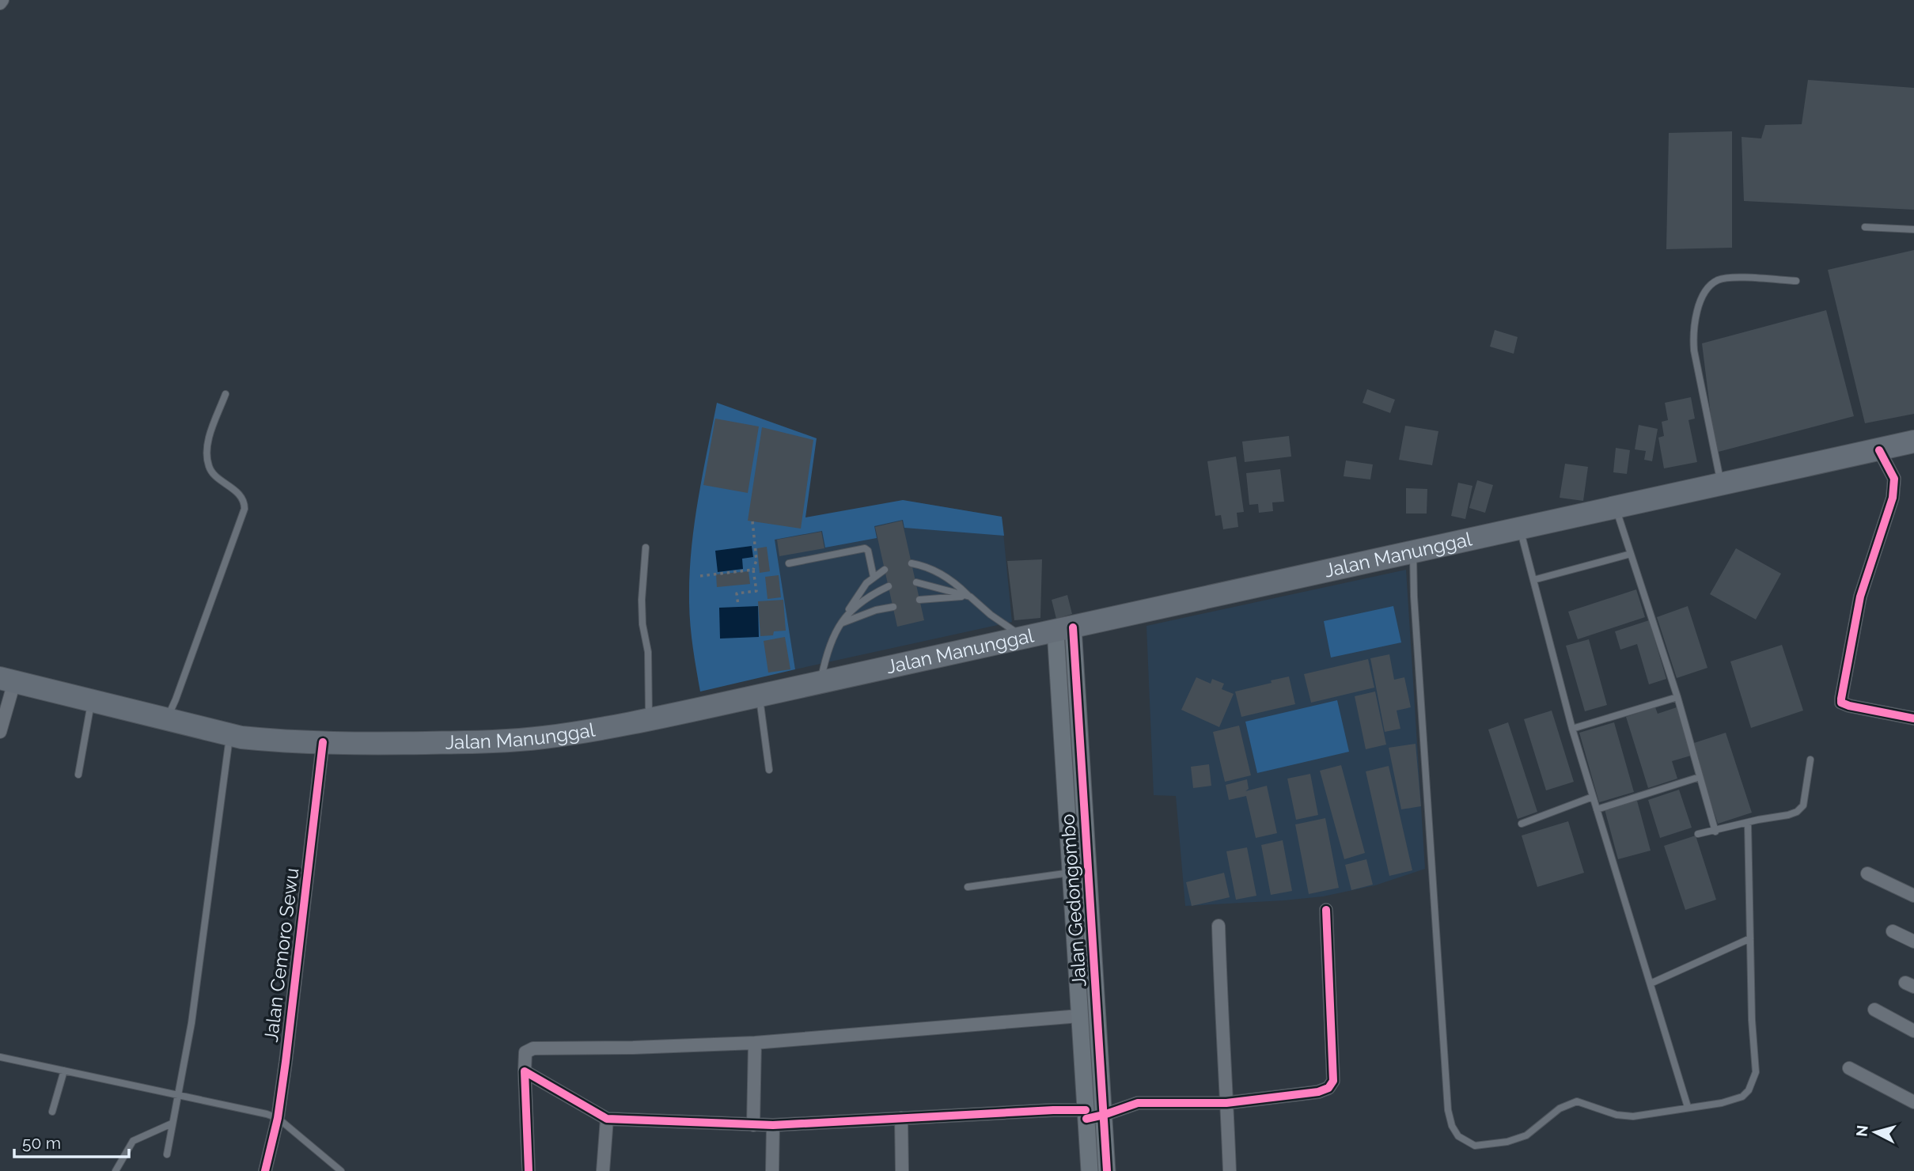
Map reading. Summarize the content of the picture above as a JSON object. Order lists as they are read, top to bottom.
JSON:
{
  "streets": {
    "highway": ["Jalan Manunggal"],
    "street": ["Jalan Gedongombo", "Jalan Cemoro Sewu"]
  },
  "crossings": [
    ["Jalan Manunggal", "Jalan Gedongombo"],
    ["Jalan Manunggal", "Jalan Cemoro Sewu"]
  ],
  "scale_bar": "50 m",
  "north": "left"
}
